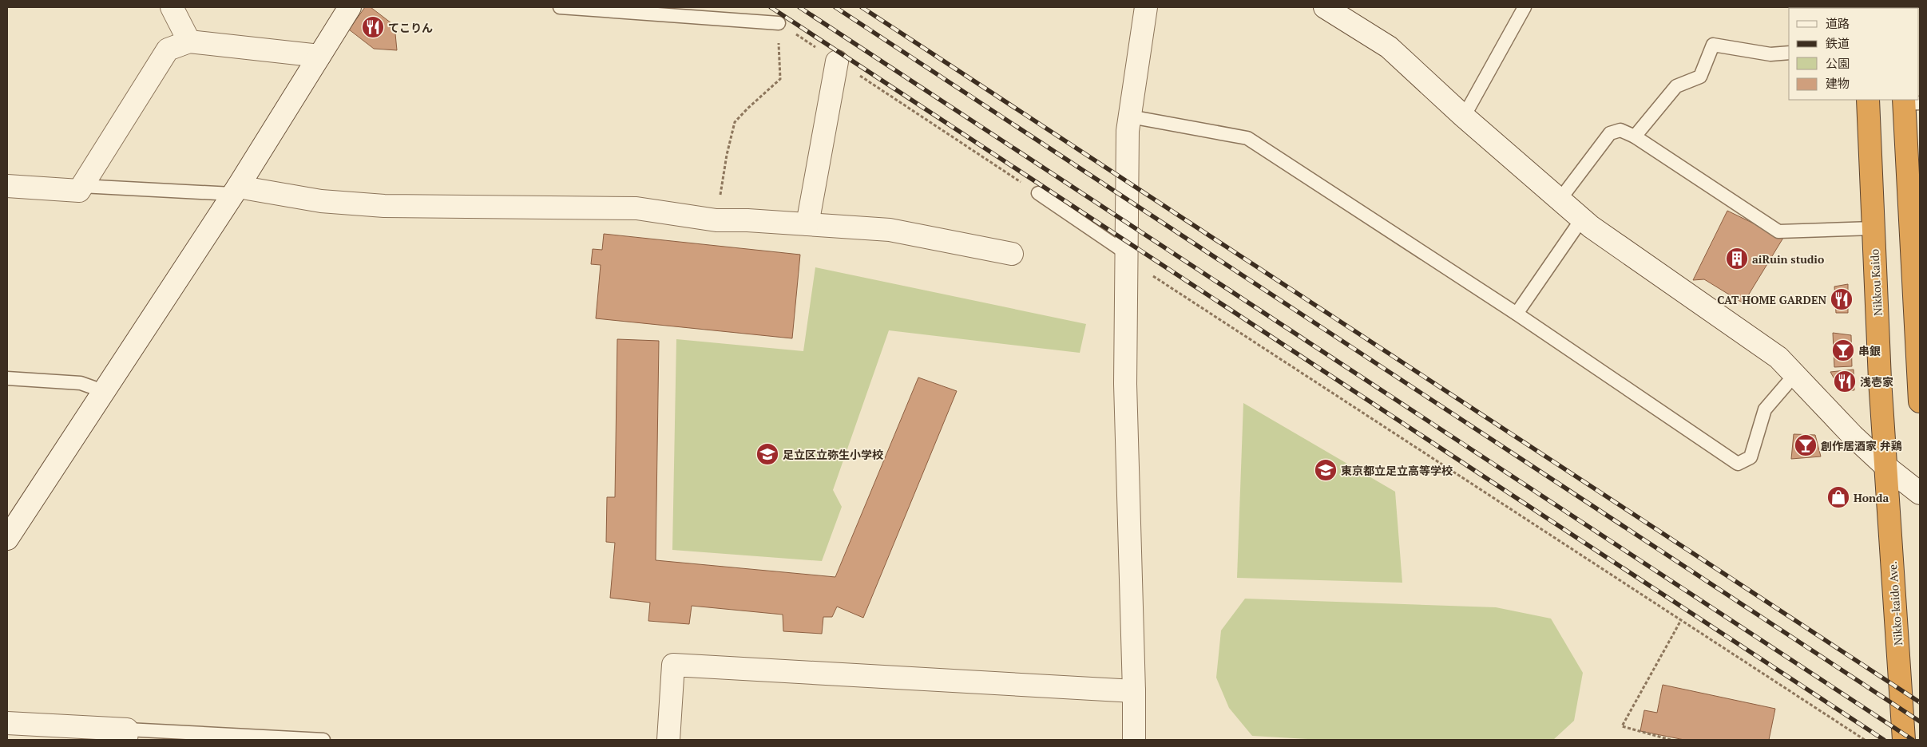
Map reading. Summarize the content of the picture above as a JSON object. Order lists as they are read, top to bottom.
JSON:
{
  "streets": {
    "highway": ["Nikkou Kaido", "Nikko-kaido Ave."]
  },
  "crossings": [
    ["Nikkou Kaido", "Nikko-kaido Ave."]
  ],
  "places": {
    "restaurant": ["てこりん", "CAT HOME GARDEN", "浅壱家"],
    "building": ["aiRuin studio"],
    "bar": ["串銀", "創作居酒家 弁鶏"],
    "school or university": ["足立区立弥生小学校", "東京都立足立高等学校"],
    "shop": ["Honda"]
  },
  "legend": [
    "道路",
    "鉄道",
    "公園",
    "建物"
  ]
}
